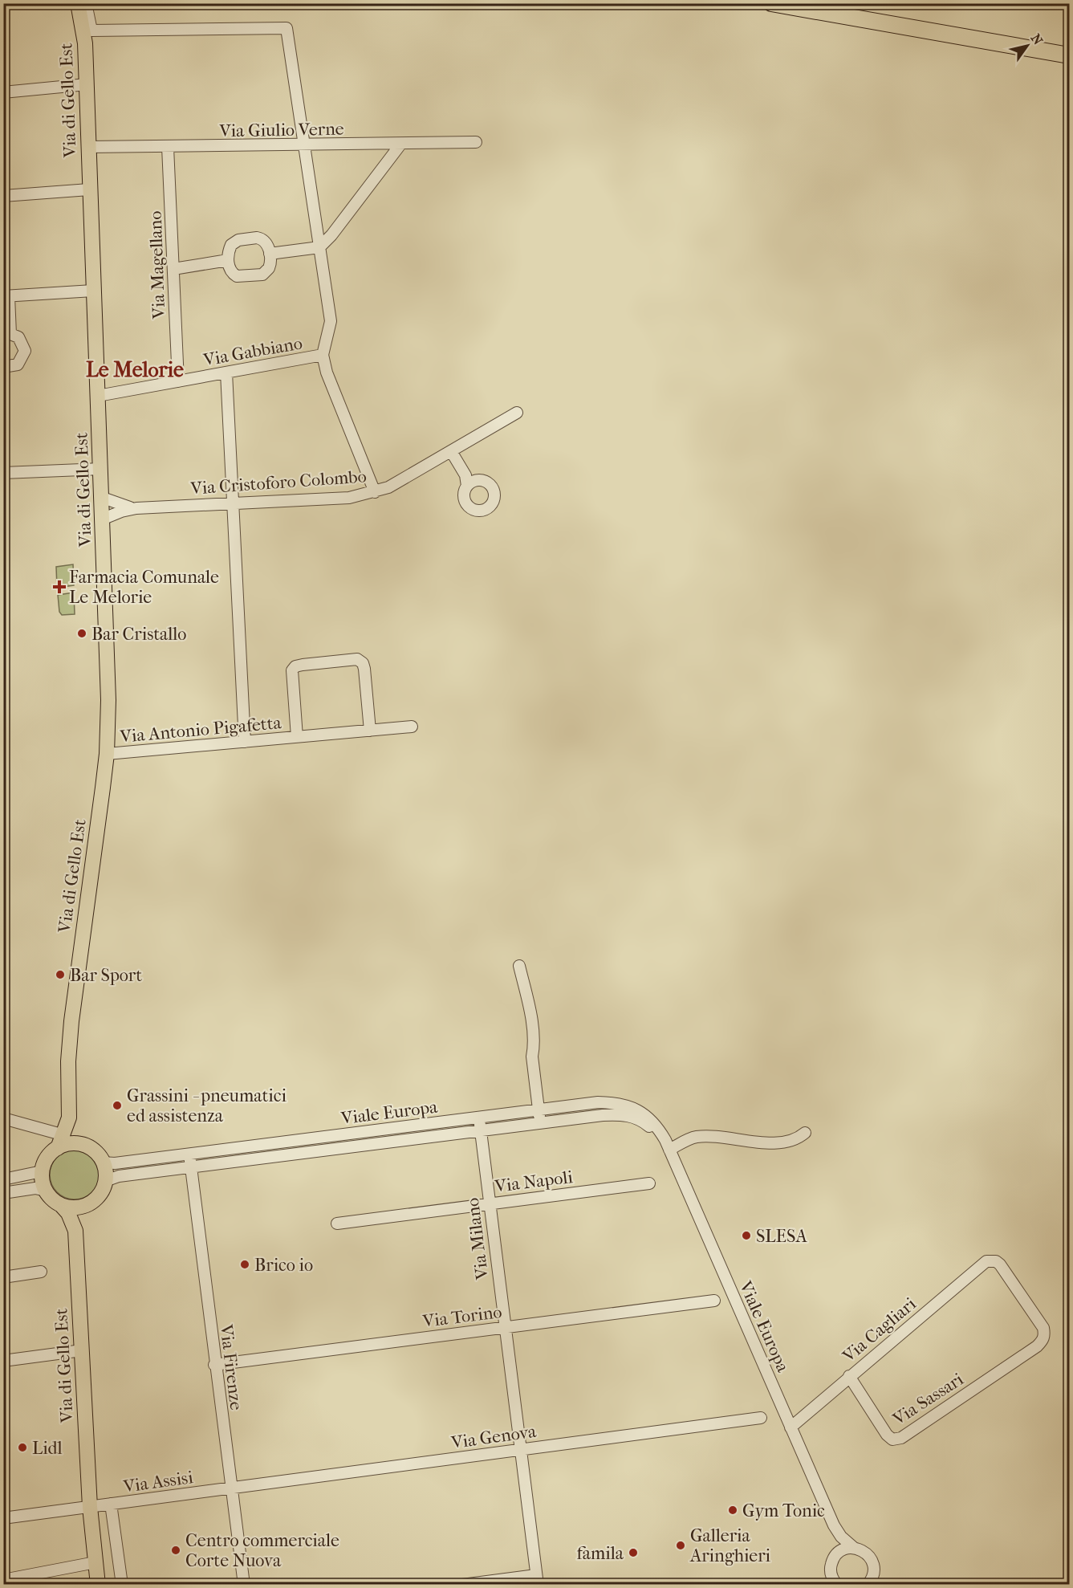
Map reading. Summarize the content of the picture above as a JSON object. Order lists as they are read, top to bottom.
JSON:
{
  "streets": {
    "main road": ["Via di Gello Est"],
    "street": [
      "Via Giulio Verne",
      "Via Magellano",
      "Via Gabbiano",
      "Via Cristoforo Colombo",
      "Via Antonio Pigafetta",
      "Viale Europa",
      "Via Napoli",
      "Via Milano",
      "Via Torino",
      "Via Cagliari",
      "Via Firenze",
      "Via Sassari",
      "Via Genova",
      "Via Assisi"
    ]
  },
  "crossings": [
    ["Via di Gello Est", "Via Giulio Verne"],
    ["Via di Gello Est", "Via Gabbiano"],
    ["Via di Gello Est", "Via Cristoforo Colombo"],
    ["Via di Gello Est", "Via Antonio Pigafetta"],
    ["Via di Gello Est", "Viale Europa"],
    ["Via di Gello Est", "Via Assisi"],
    ["Via Giulio Verne", "Via Magellano"],
    ["Via Magellano", "Via Gabbiano"],
    ["Viale Europa", "Via Milano"],
    ["Viale Europa", "Via Cagliari"],
    ["Viale Europa", "Via Firenze"],
    ["Via Napoli", "Via Milano"],
    ["Via Milano", "Via Torino"],
    ["Via Milano", "Via Genova"],
    ["Via Torino", "Via Firenze"],
    ["Via Cagliari", "Via Sassari"],
    ["Via Firenze", "Via Genova"],
    ["Via Firenze", "Via Assisi"],
    ["Via Genova", "Via Assisi"]
  ],
  "districts": ["Le Melorie"],
  "places": {
    "health": ["Farmacia Comunale Le Melorie"],
    "other": [
      "Bar Cristallo",
      "Bar Sport",
      "Grassini - pneumatici ed assistenza",
      "SLESA",
      "Brico io",
      "Lidl",
      "Gym Tonic",
      "Galleria Aringhieri",
      "Centro commerciale Corte Nuova",
      "famila"
    ]
  },
  "north": "top right"
}
